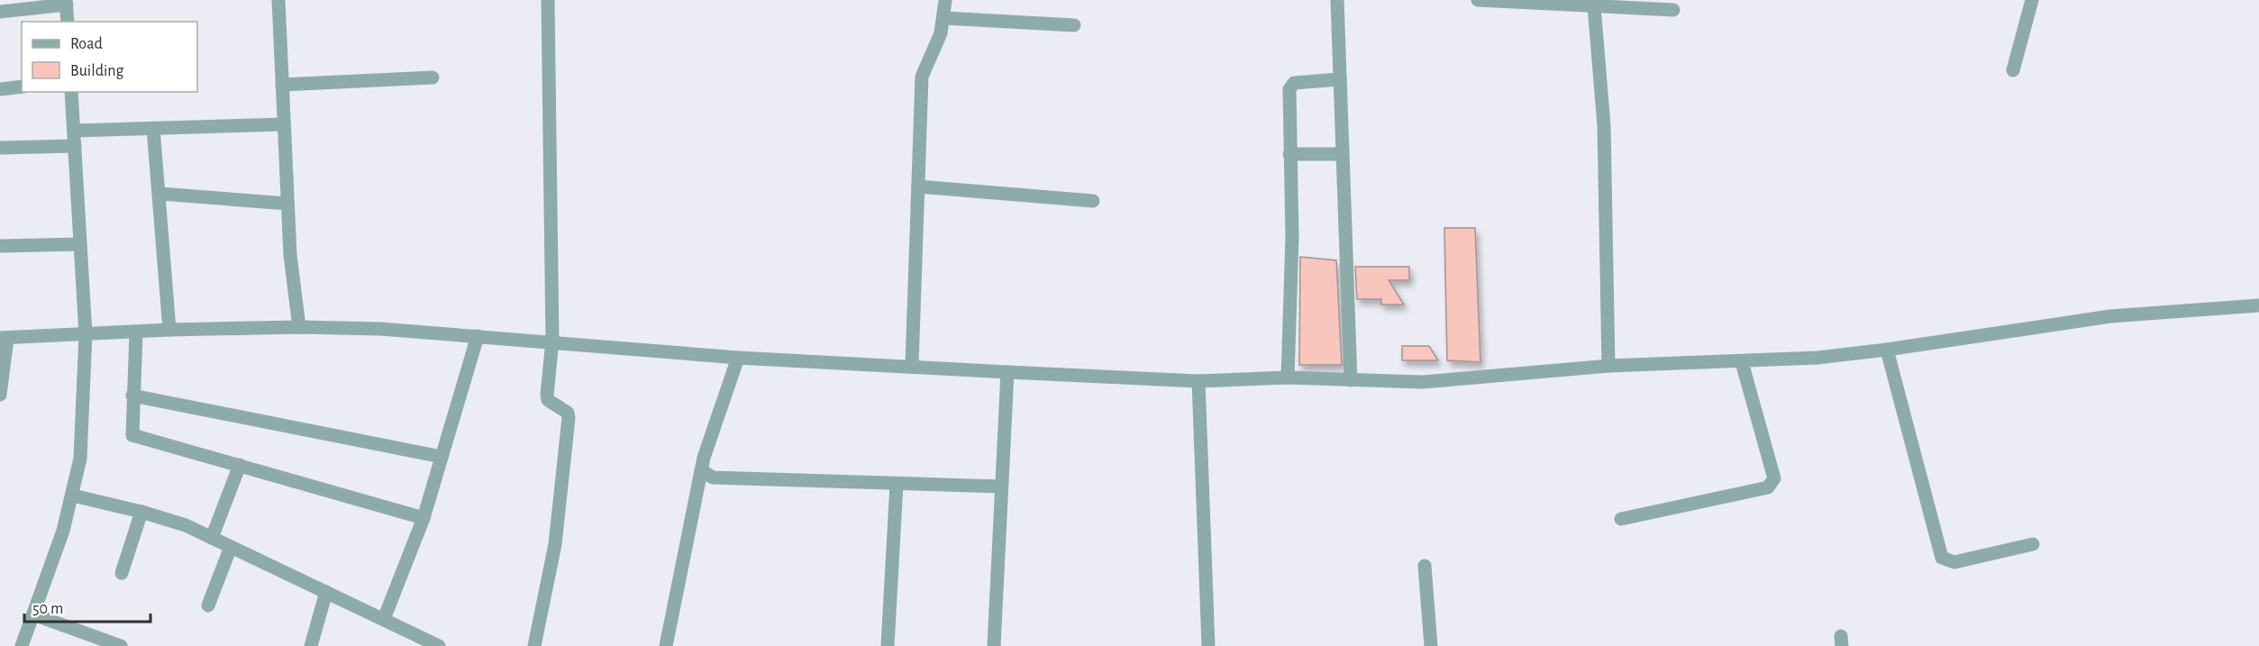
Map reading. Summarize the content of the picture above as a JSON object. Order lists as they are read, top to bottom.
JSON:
{
  "legend": ["Road", "Building"],
  "scale_bar": "50 m"
}
